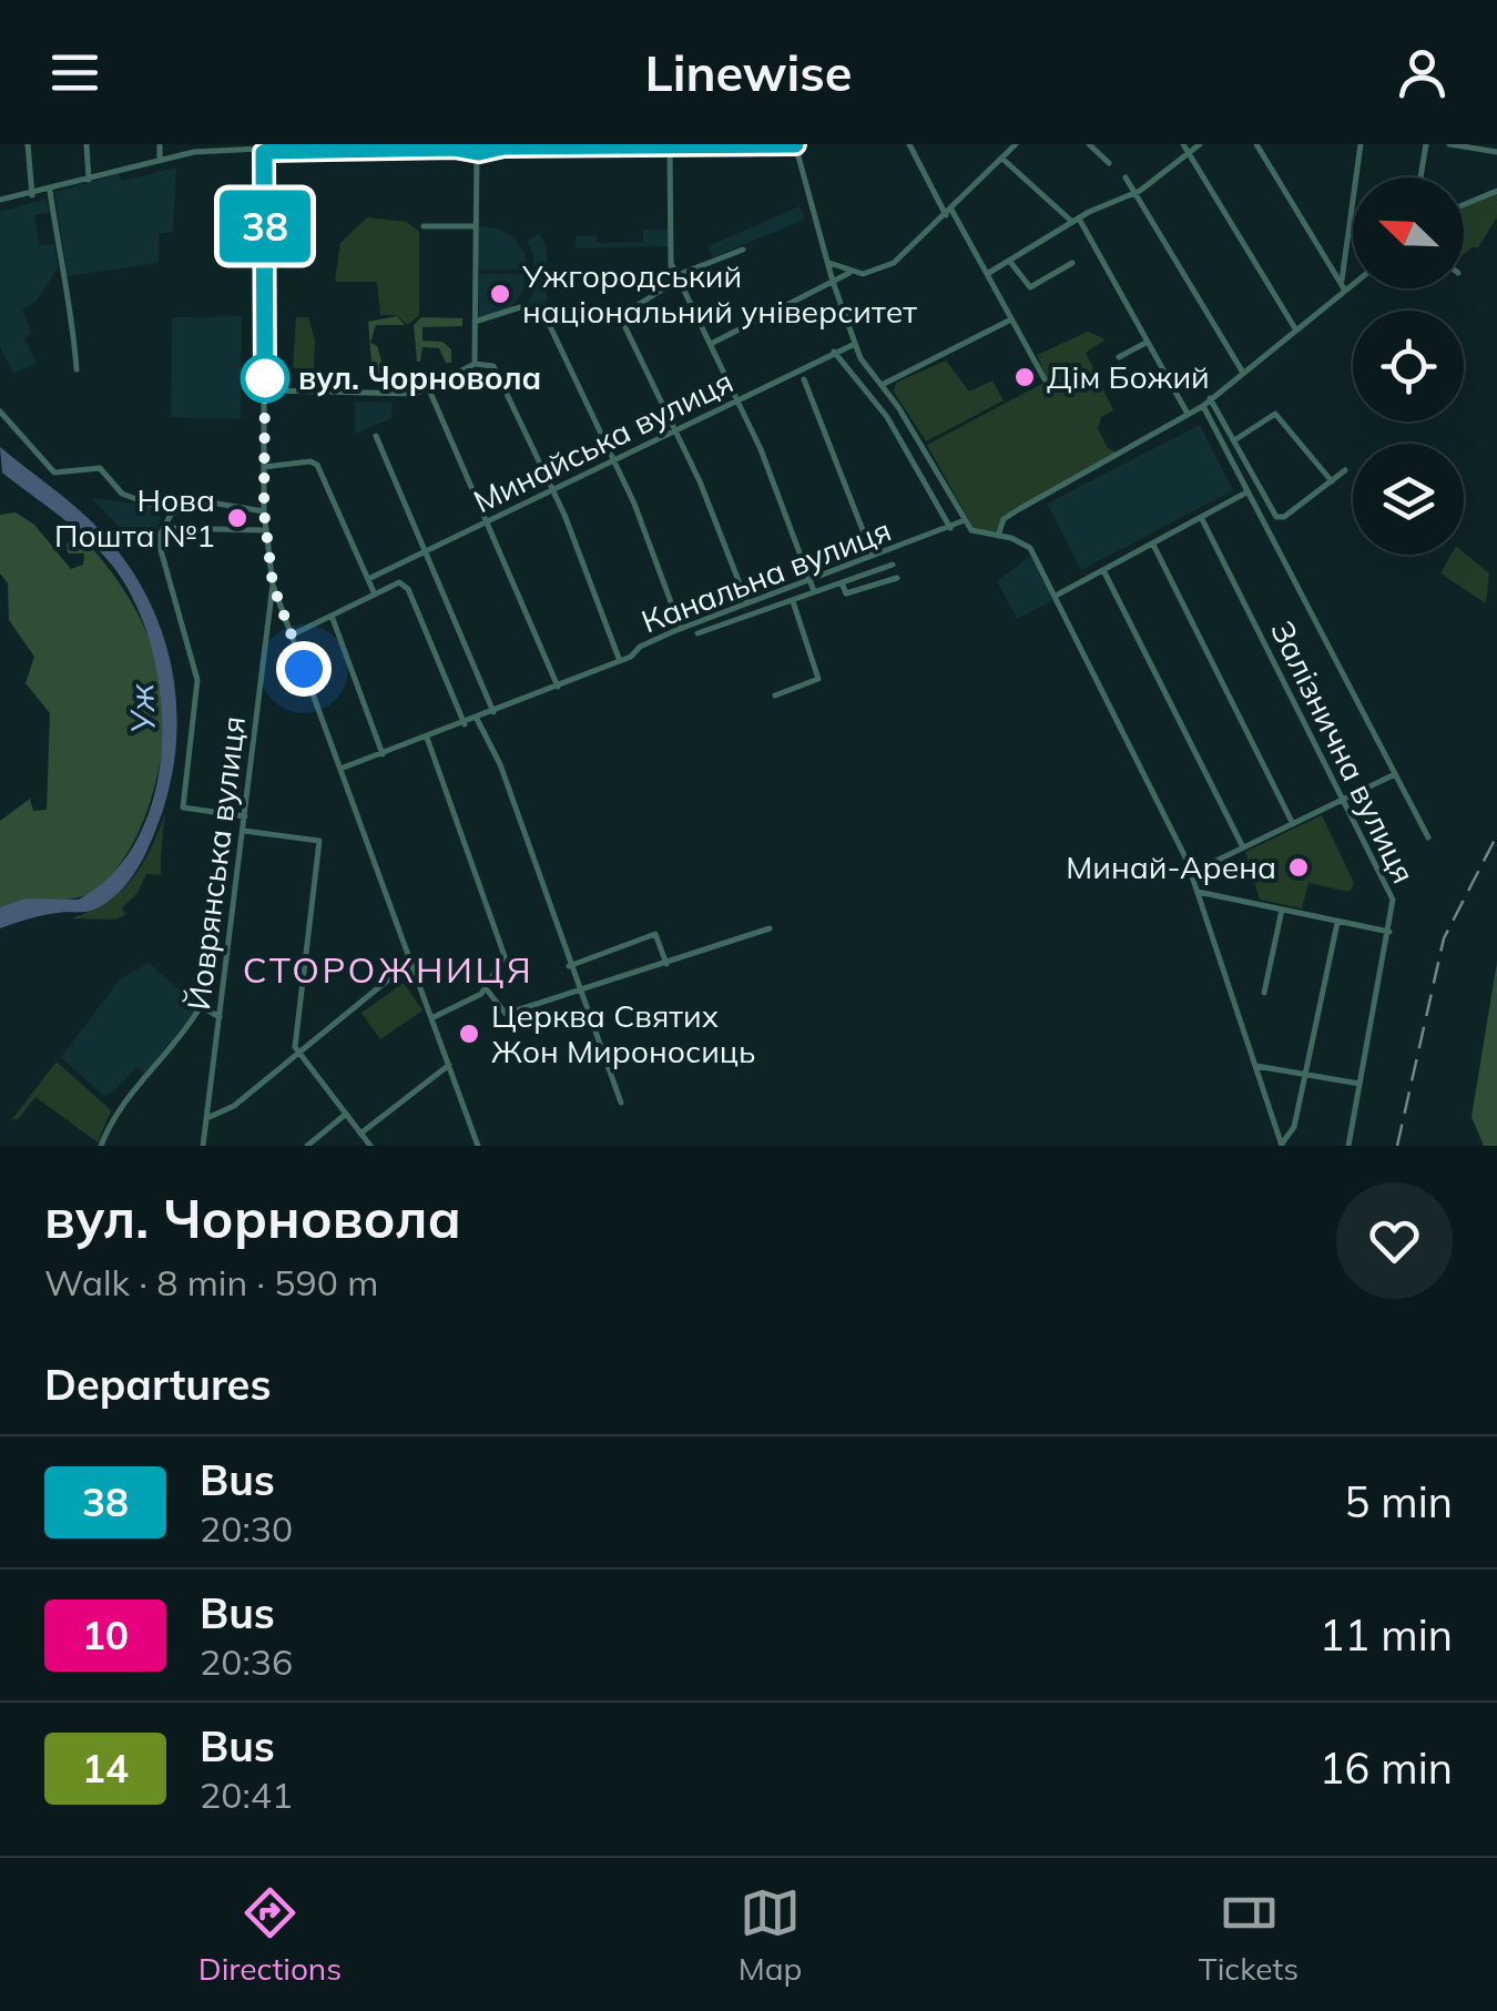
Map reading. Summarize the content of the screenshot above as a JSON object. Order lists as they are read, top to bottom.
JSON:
{
  "streets": {
    "street": [
      "Минайська вулиця",
      "Канальна вулиця",
      "Залізнична вулиця",
      "Йоврянська вулиця"
    ]
  },
  "districts": ["СТОРОЖНИЦЯ"],
  "water": ["Уж"],
  "places": [
    "Ужгородський національний університет",
    "Дім Божий",
    "вул. Чорновола",
    "Нова Пошта №1",
    "Минай-Арена",
    "Церква Святих Жон Мироносиць"
  ],
  "lines": ["bus line 38"],
  "north": "top left",
  "page": {
    "header": "Linewise",
    "on_map": "38",
    "heading": [
      ["вул. Чорновола", "Walk · 8 min · 590 m"],
      "Departures"
    ],
    "list": [
      {
        "mark": "38",
        "name": "Bus",
        "note": "20:30",
        "value": "5 min"
      },
      {
        "mark": "10",
        "name": "Bus",
        "note": "20:36",
        "value": "11 min"
      },
      {
        "mark": "14",
        "name": "Bus",
        "note": "20:41",
        "value": "16 min"
      }
    ],
    "tabs": ["Directions", "Map", "Tickets"]
  }
}
